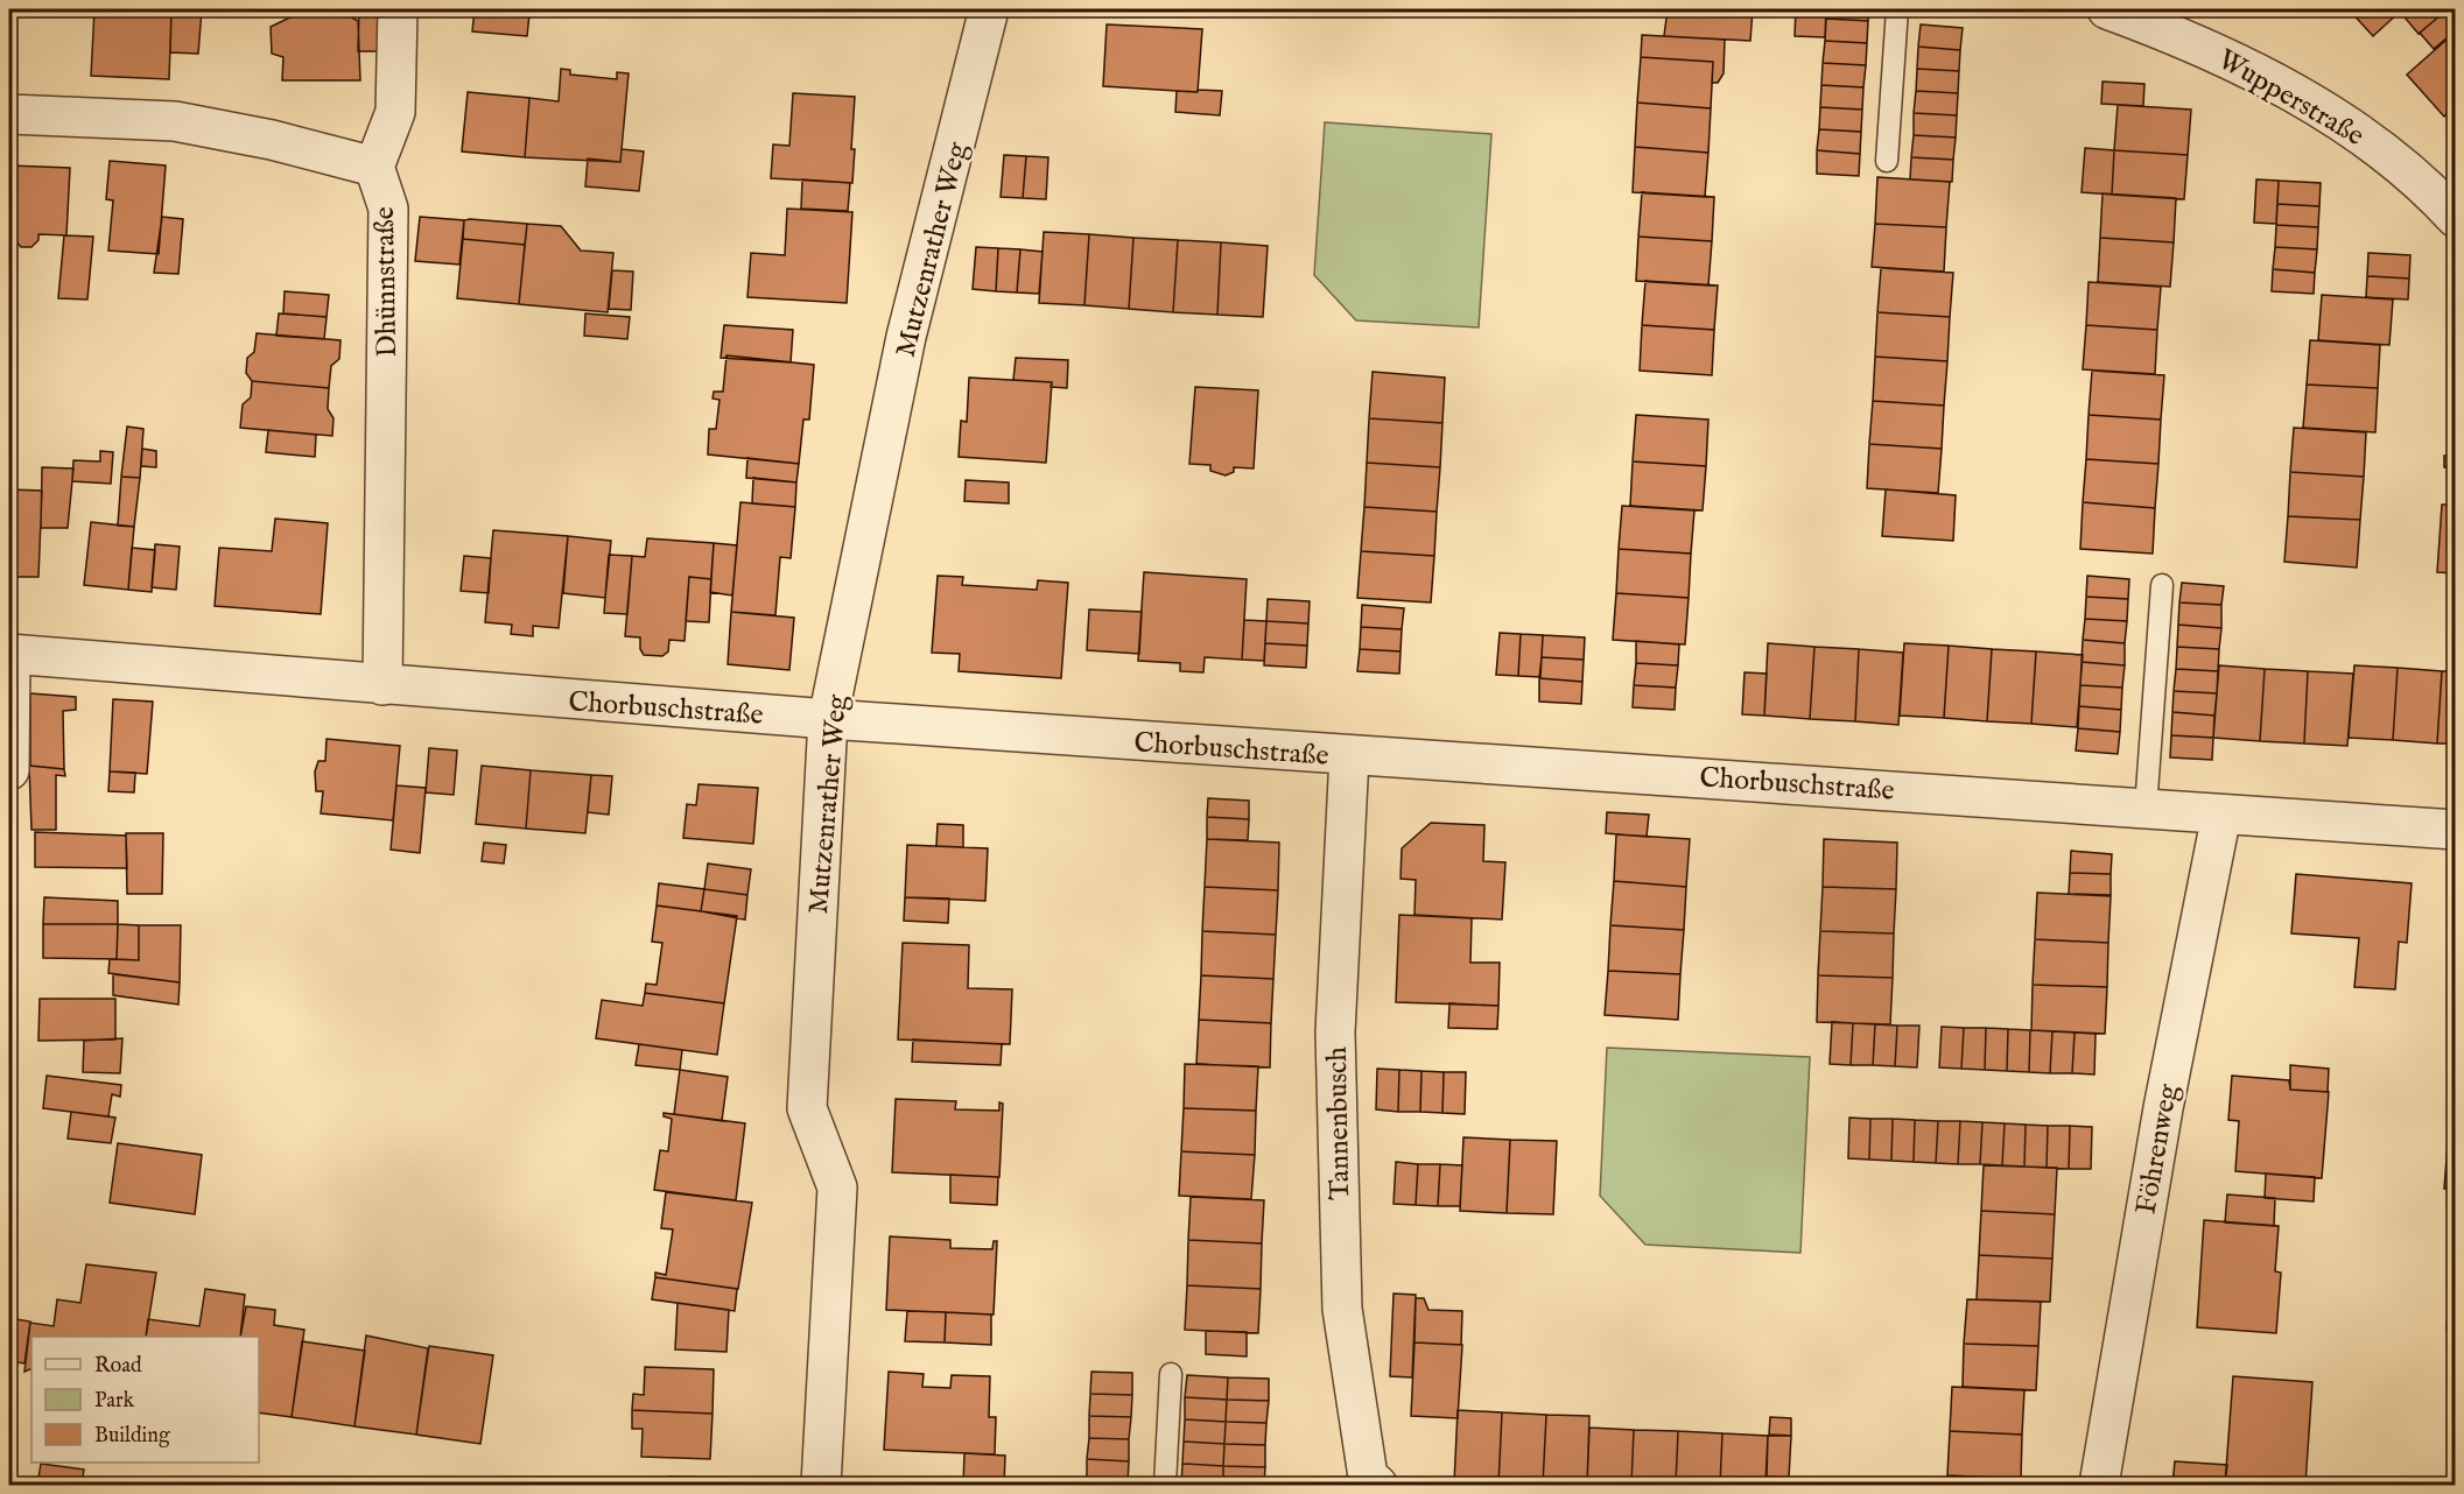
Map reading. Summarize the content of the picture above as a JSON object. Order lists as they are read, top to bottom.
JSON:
{
  "streets": {
    "street": [
      "Wupperstraße",
      "Mutzenrather Weg",
      "Dhünnstraße",
      "Chorbuschstraße",
      "Tannenbusch",
      "Föhrenweg"
    ]
  },
  "crossings": [
    ["Mutzenrather Weg", "Chorbuschstraße"],
    ["Dhünnstraße", "Chorbuschstraße"],
    ["Chorbuschstraße", "Tannenbusch"],
    ["Chorbuschstraße", "Föhrenweg"]
  ],
  "legend": ["Road", "Park", "Building"]
}
